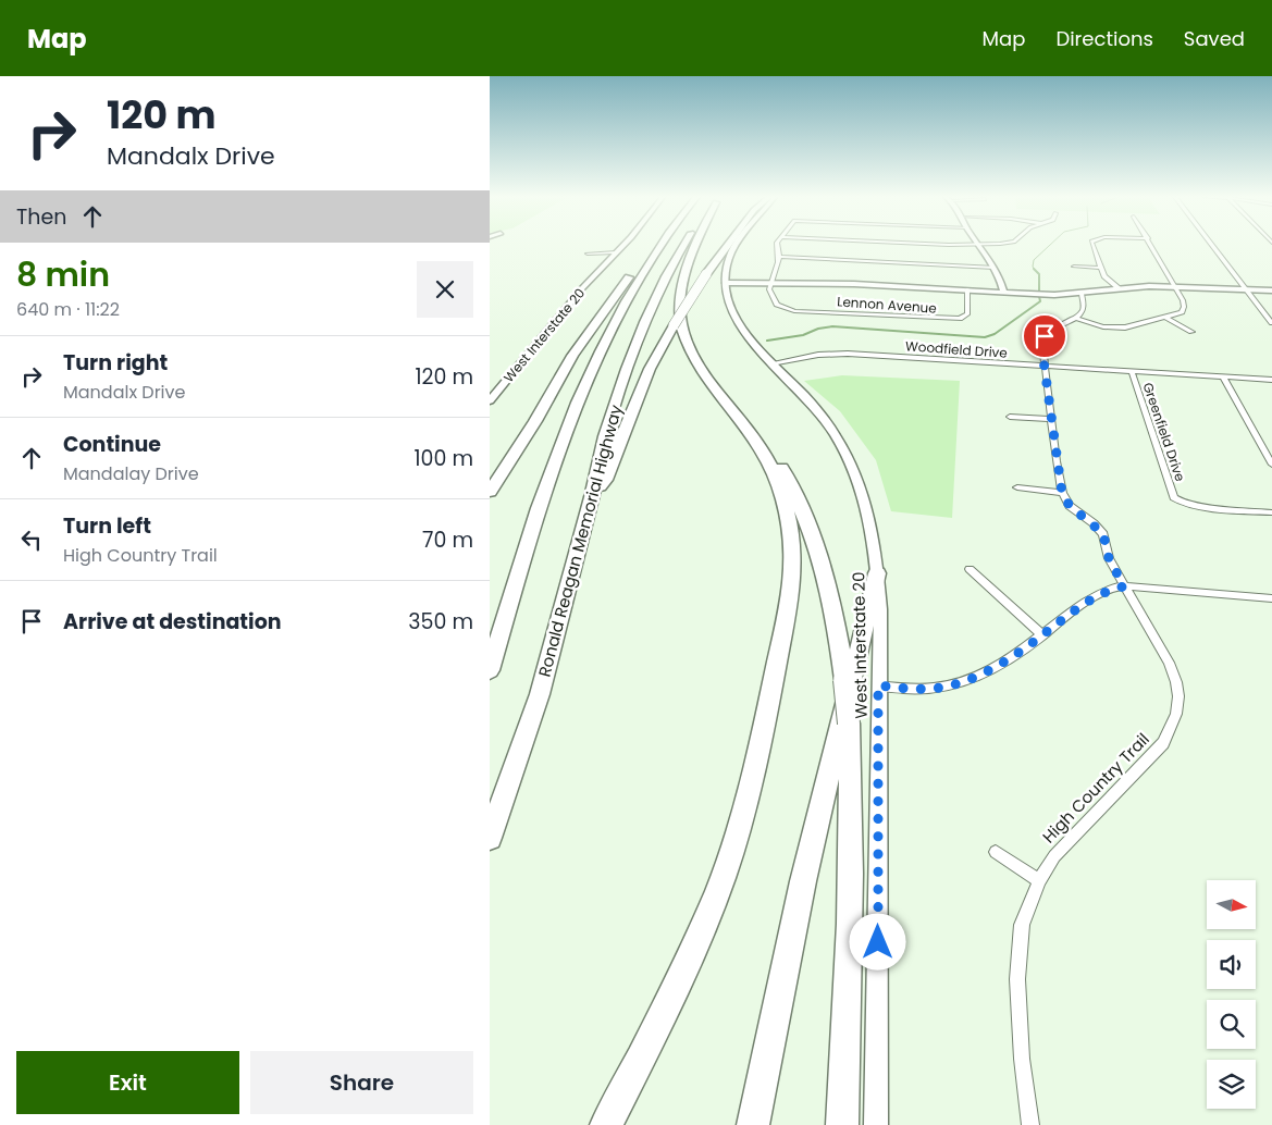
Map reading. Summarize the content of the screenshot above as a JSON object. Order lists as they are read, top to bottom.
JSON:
{
  "streets": {
    "highway": ["Ronald Reagan Memorial Highway"],
    "main road": ["West Interstate 20"],
    "street": [
      "Lennon Avenue",
      "Woodfield Drive",
      "Greenfield Drive",
      "High Country Trail"
    ]
  },
  "crossings": [
    ["West Interstate 20", "Woodfield Drive"],
    ["Woodfield Drive", "Greenfield Drive"]
  ],
  "north": "right",
  "page": {
    "header": "Map",
    "nav": ["Map", "Directions", "Saved"],
    "turn": ["120 m", "Mandalx Drive"],
    "then": "Then",
    "heading": ["8 min", "640 m · 11:22"],
    "list": [
      {
        "name": "Turn right",
        "note": "Mandalx Drive",
        "value": "120 m"
      },
      {
        "name": "Continue",
        "note": "Mandalay Drive",
        "value": "100 m"
      },
      {
        "name": "Turn left",
        "note": "High Country Trail",
        "value": "70 m"
      },
      {
        "name": "Arrive at destination",
        "value": "350 m"
      }
    ],
    "buttons": ["Exit", "Share"]
  }
}
